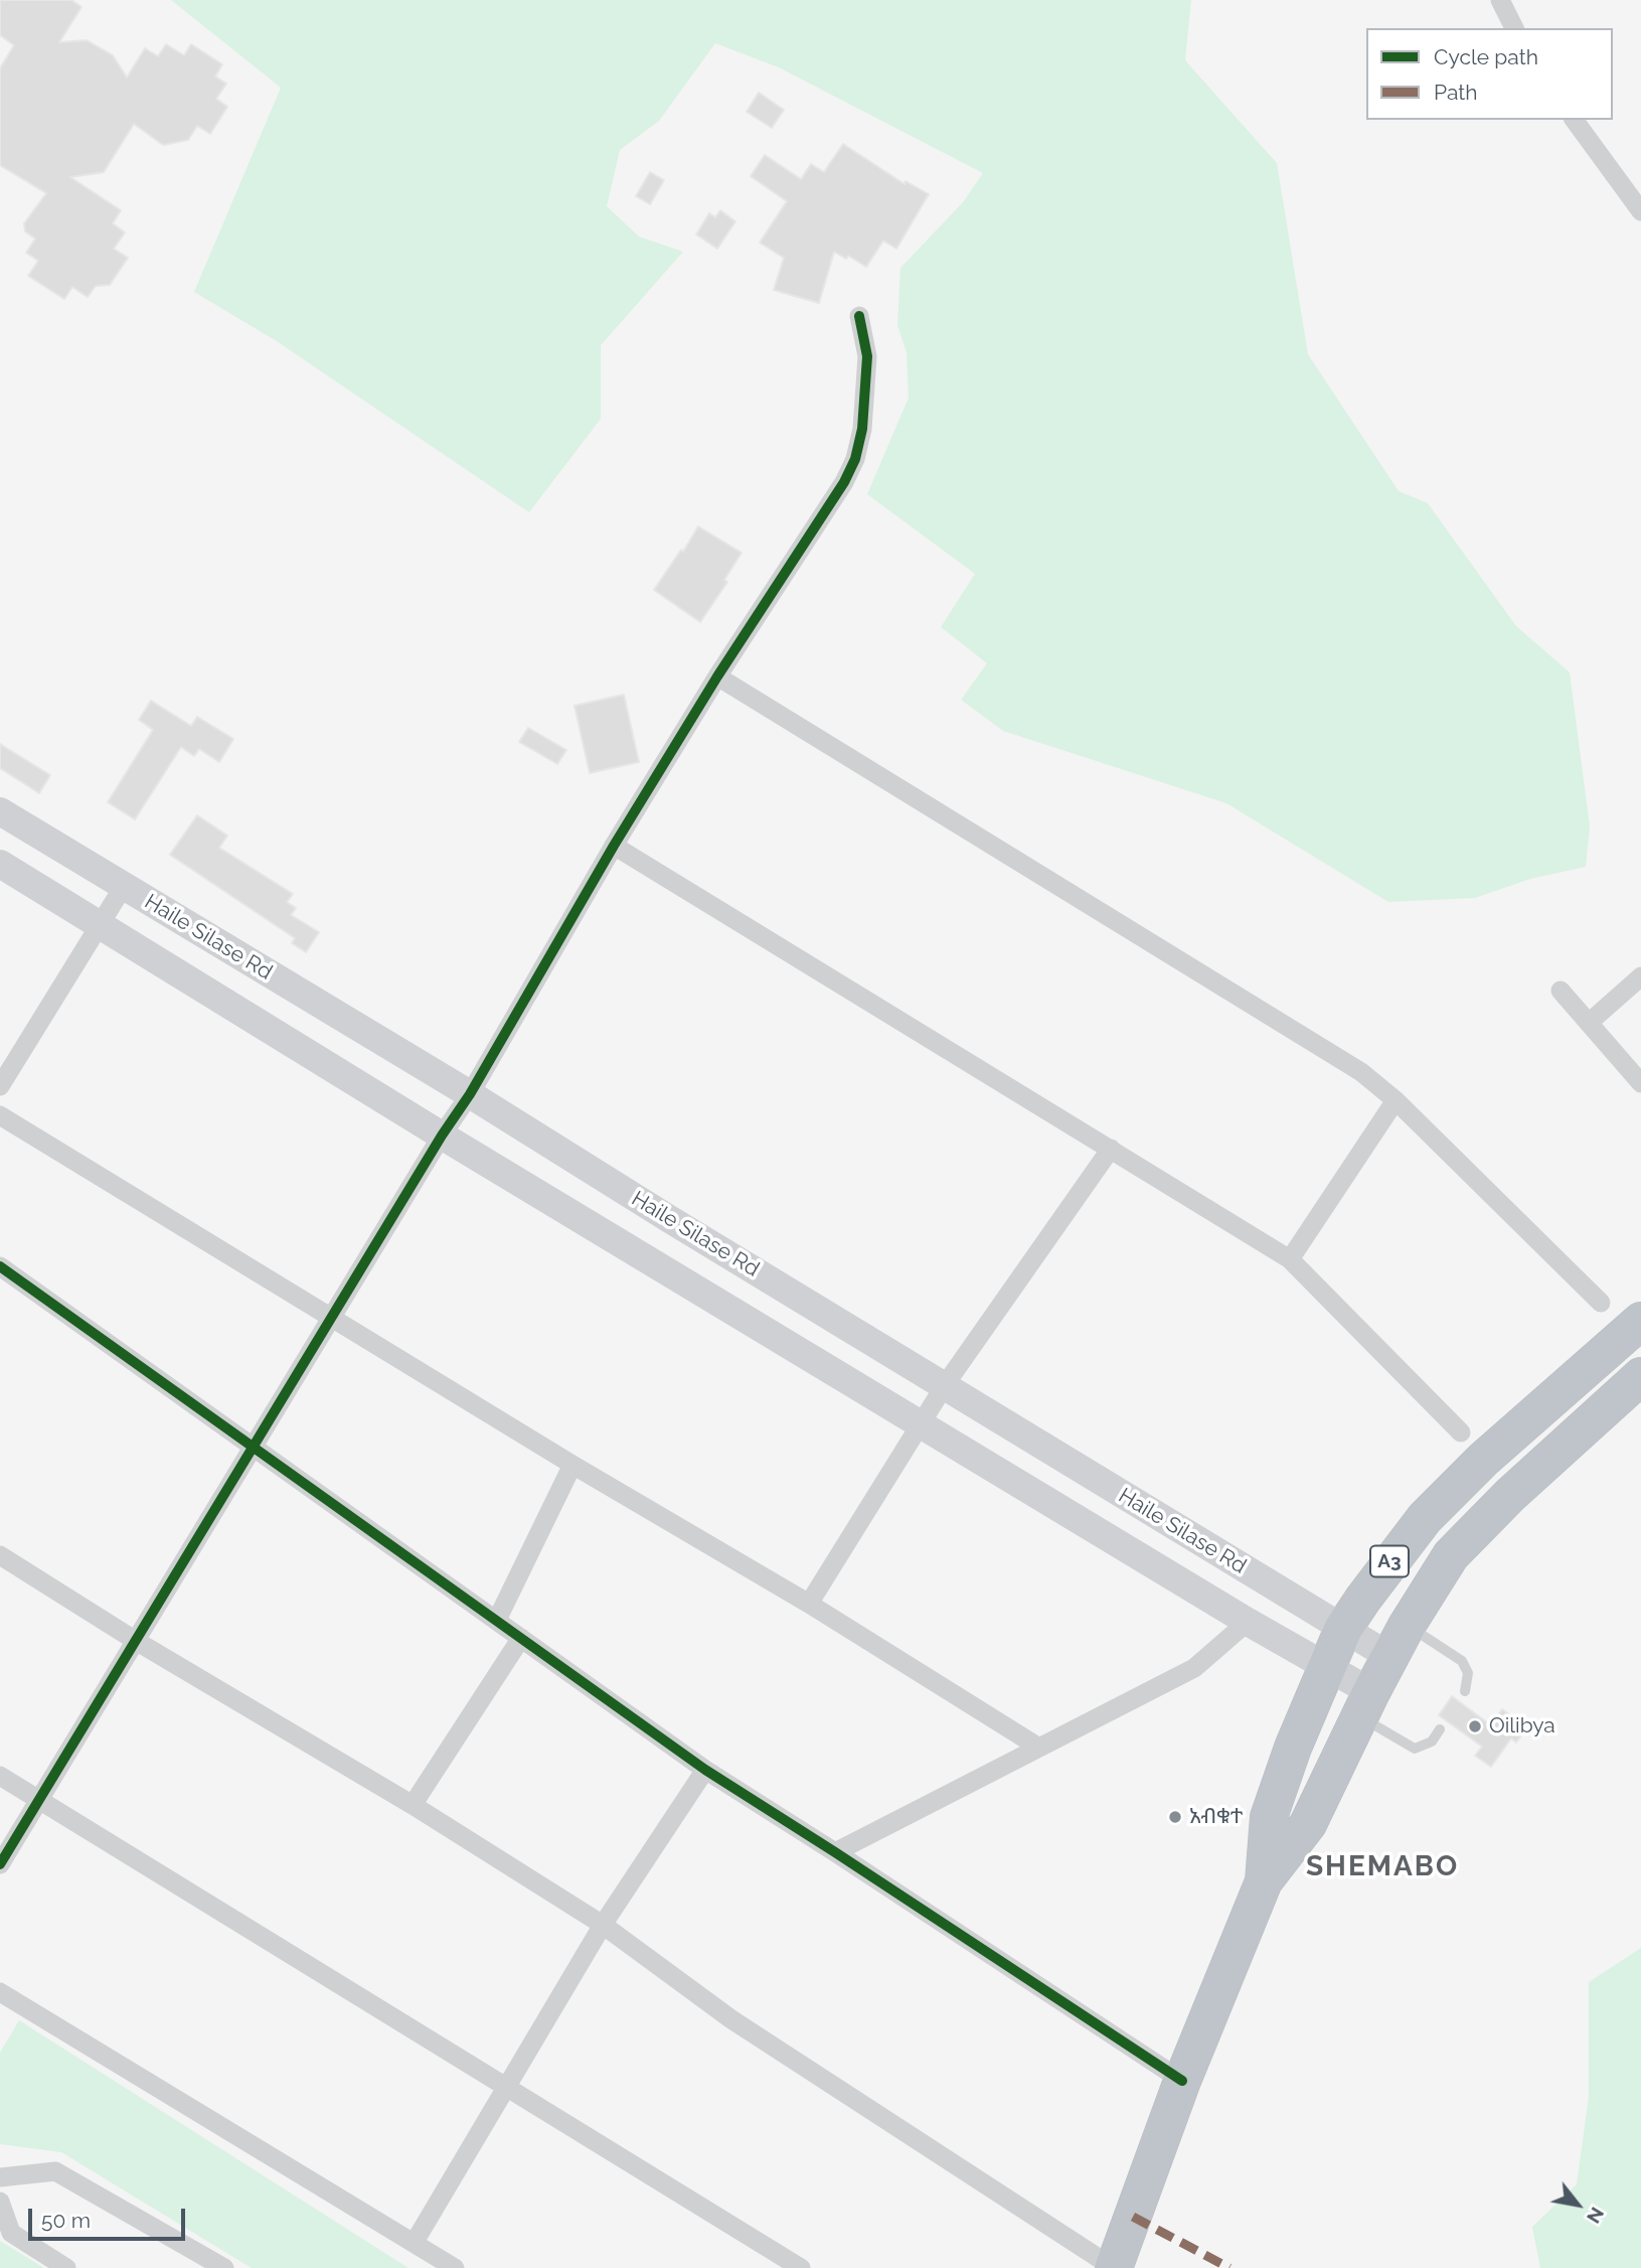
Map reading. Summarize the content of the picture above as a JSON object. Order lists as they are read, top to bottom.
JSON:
{
  "streets": {
    "highway": ["A3"],
    "main road": ["Haile Silase Rd"]
  },
  "crossings": [
    ["Haile Silase Rd", "A3"]
  ],
  "districts": ["SHEMABO"],
  "places": ["Oilibya", "አብቁተ"],
  "legend": ["Cycle path", "Path"],
  "scale_bar": "50 m",
  "north": "bottom right"
}
